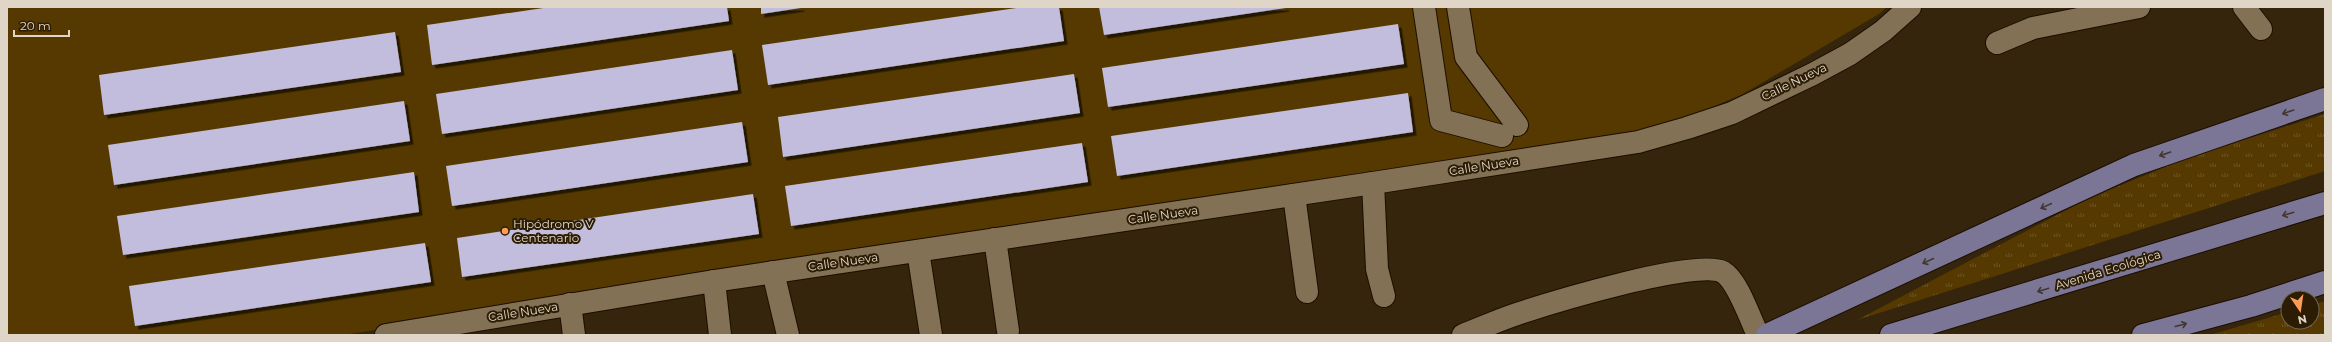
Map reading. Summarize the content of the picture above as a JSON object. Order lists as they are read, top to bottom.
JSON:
{
  "streets": {
    "main road": ["Avenida Ecológica"],
    "street": ["Calle Nueva"]
  },
  "places": ["Hipódromo V Centenario"],
  "scale_bar": "20 m",
  "north": "bottom"
}
